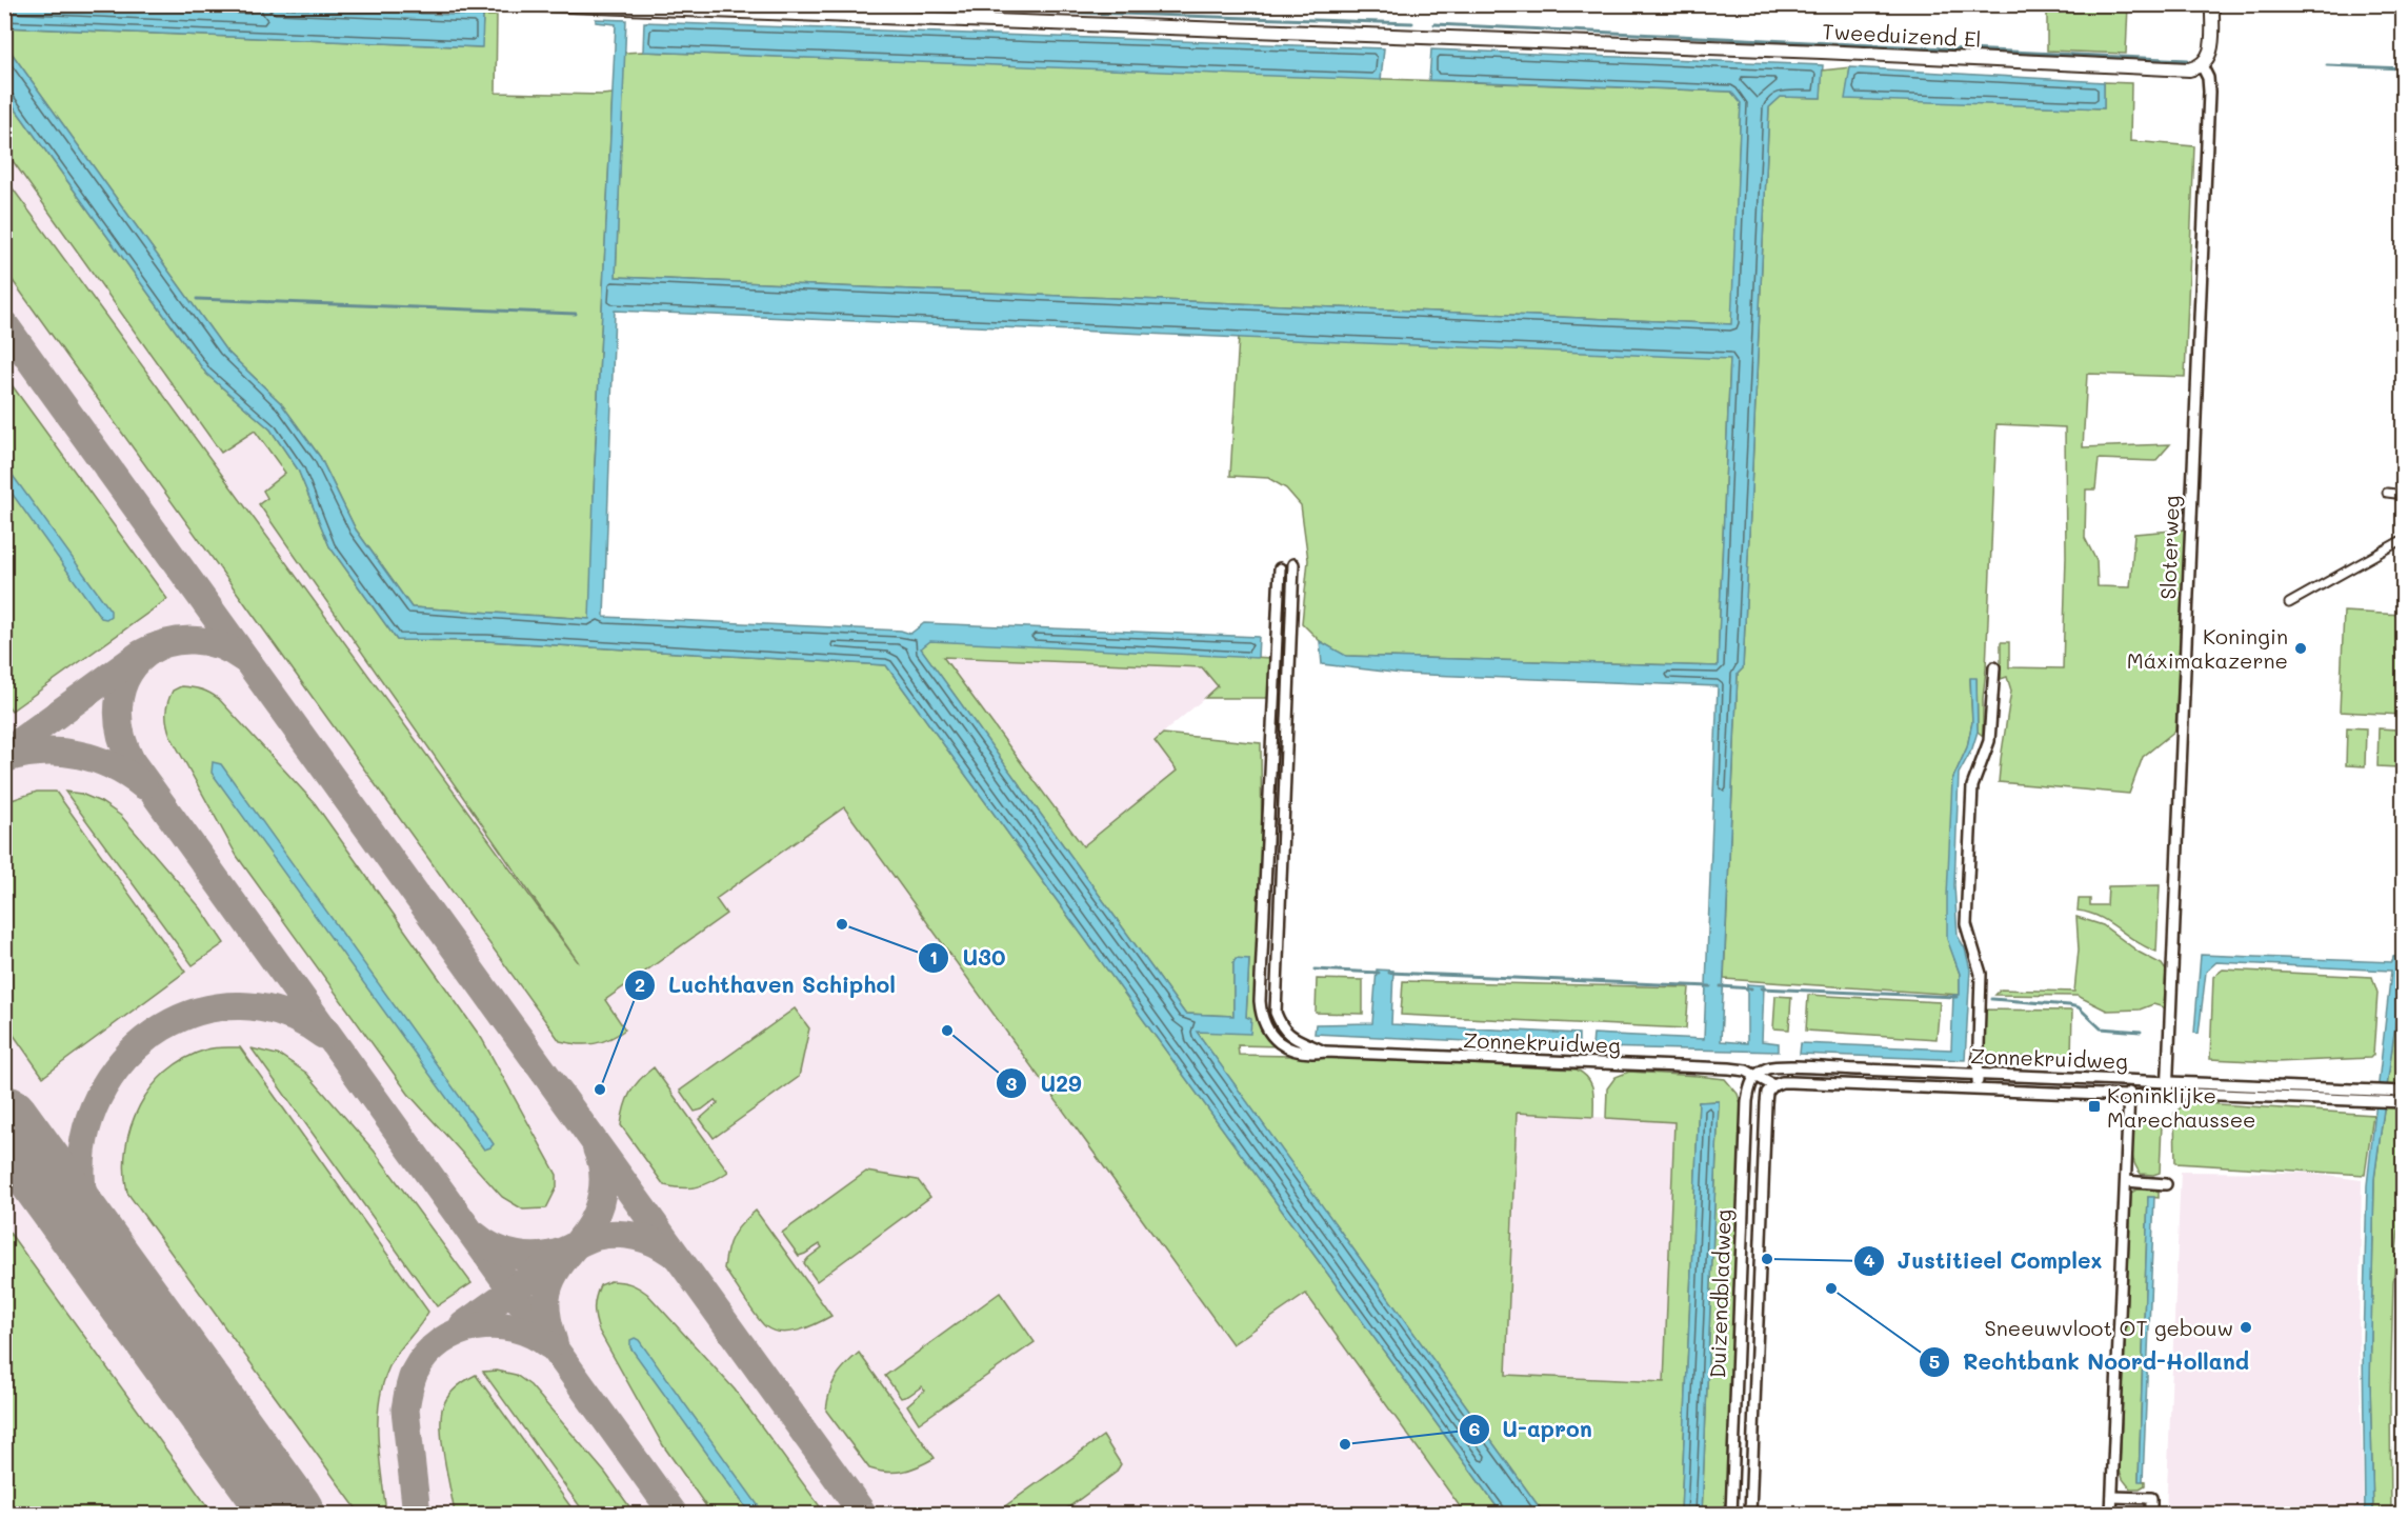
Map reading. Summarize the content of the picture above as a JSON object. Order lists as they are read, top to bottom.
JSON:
{
  "streets": {
    "street": [
      "Tweeduizend El",
      "Sloterweg",
      "Zonnekruidweg",
      "Duizendbladweg"
    ]
  },
  "crossings": [
    ["Tweeduizend El", "Sloterweg"],
    ["Sloterweg", "Zonnekruidweg"],
    ["Zonnekruidweg", "Duizendbladweg"]
  ],
  "places": {
    "other": [
      "Koningin Máximakazerne",
      "U30",
      "U29",
      "Luchthaven Schiphol",
      "Justitieel Complex",
      "Rechtbank Noord-Holland",
      "Sneeuwvloot OT gebouw",
      "U-apron"
    ],
    "transit": ["Koninklijke Marechaussee"]
  }
}
